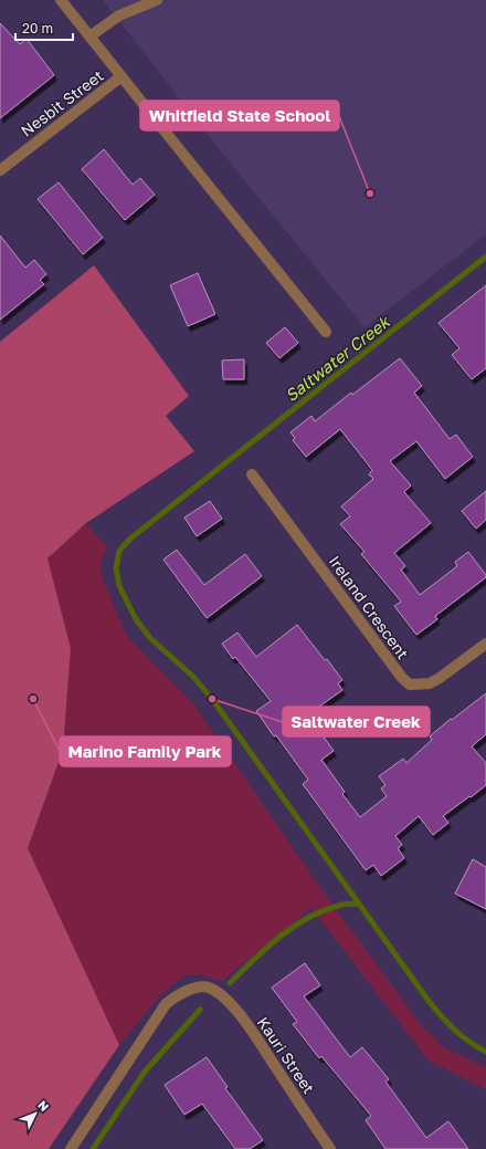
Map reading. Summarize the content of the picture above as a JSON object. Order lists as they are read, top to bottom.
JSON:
{
  "streets": {
    "street": ["Nesbit Street", "Ireland Crescent", "Kauri Street"]
  },
  "water": ["Saltwater Creek"],
  "places": ["Whitfield State School", "Marino Family Park", "Saltwater Creek"],
  "scale_bar": "20 m",
  "north": "top right"
}
